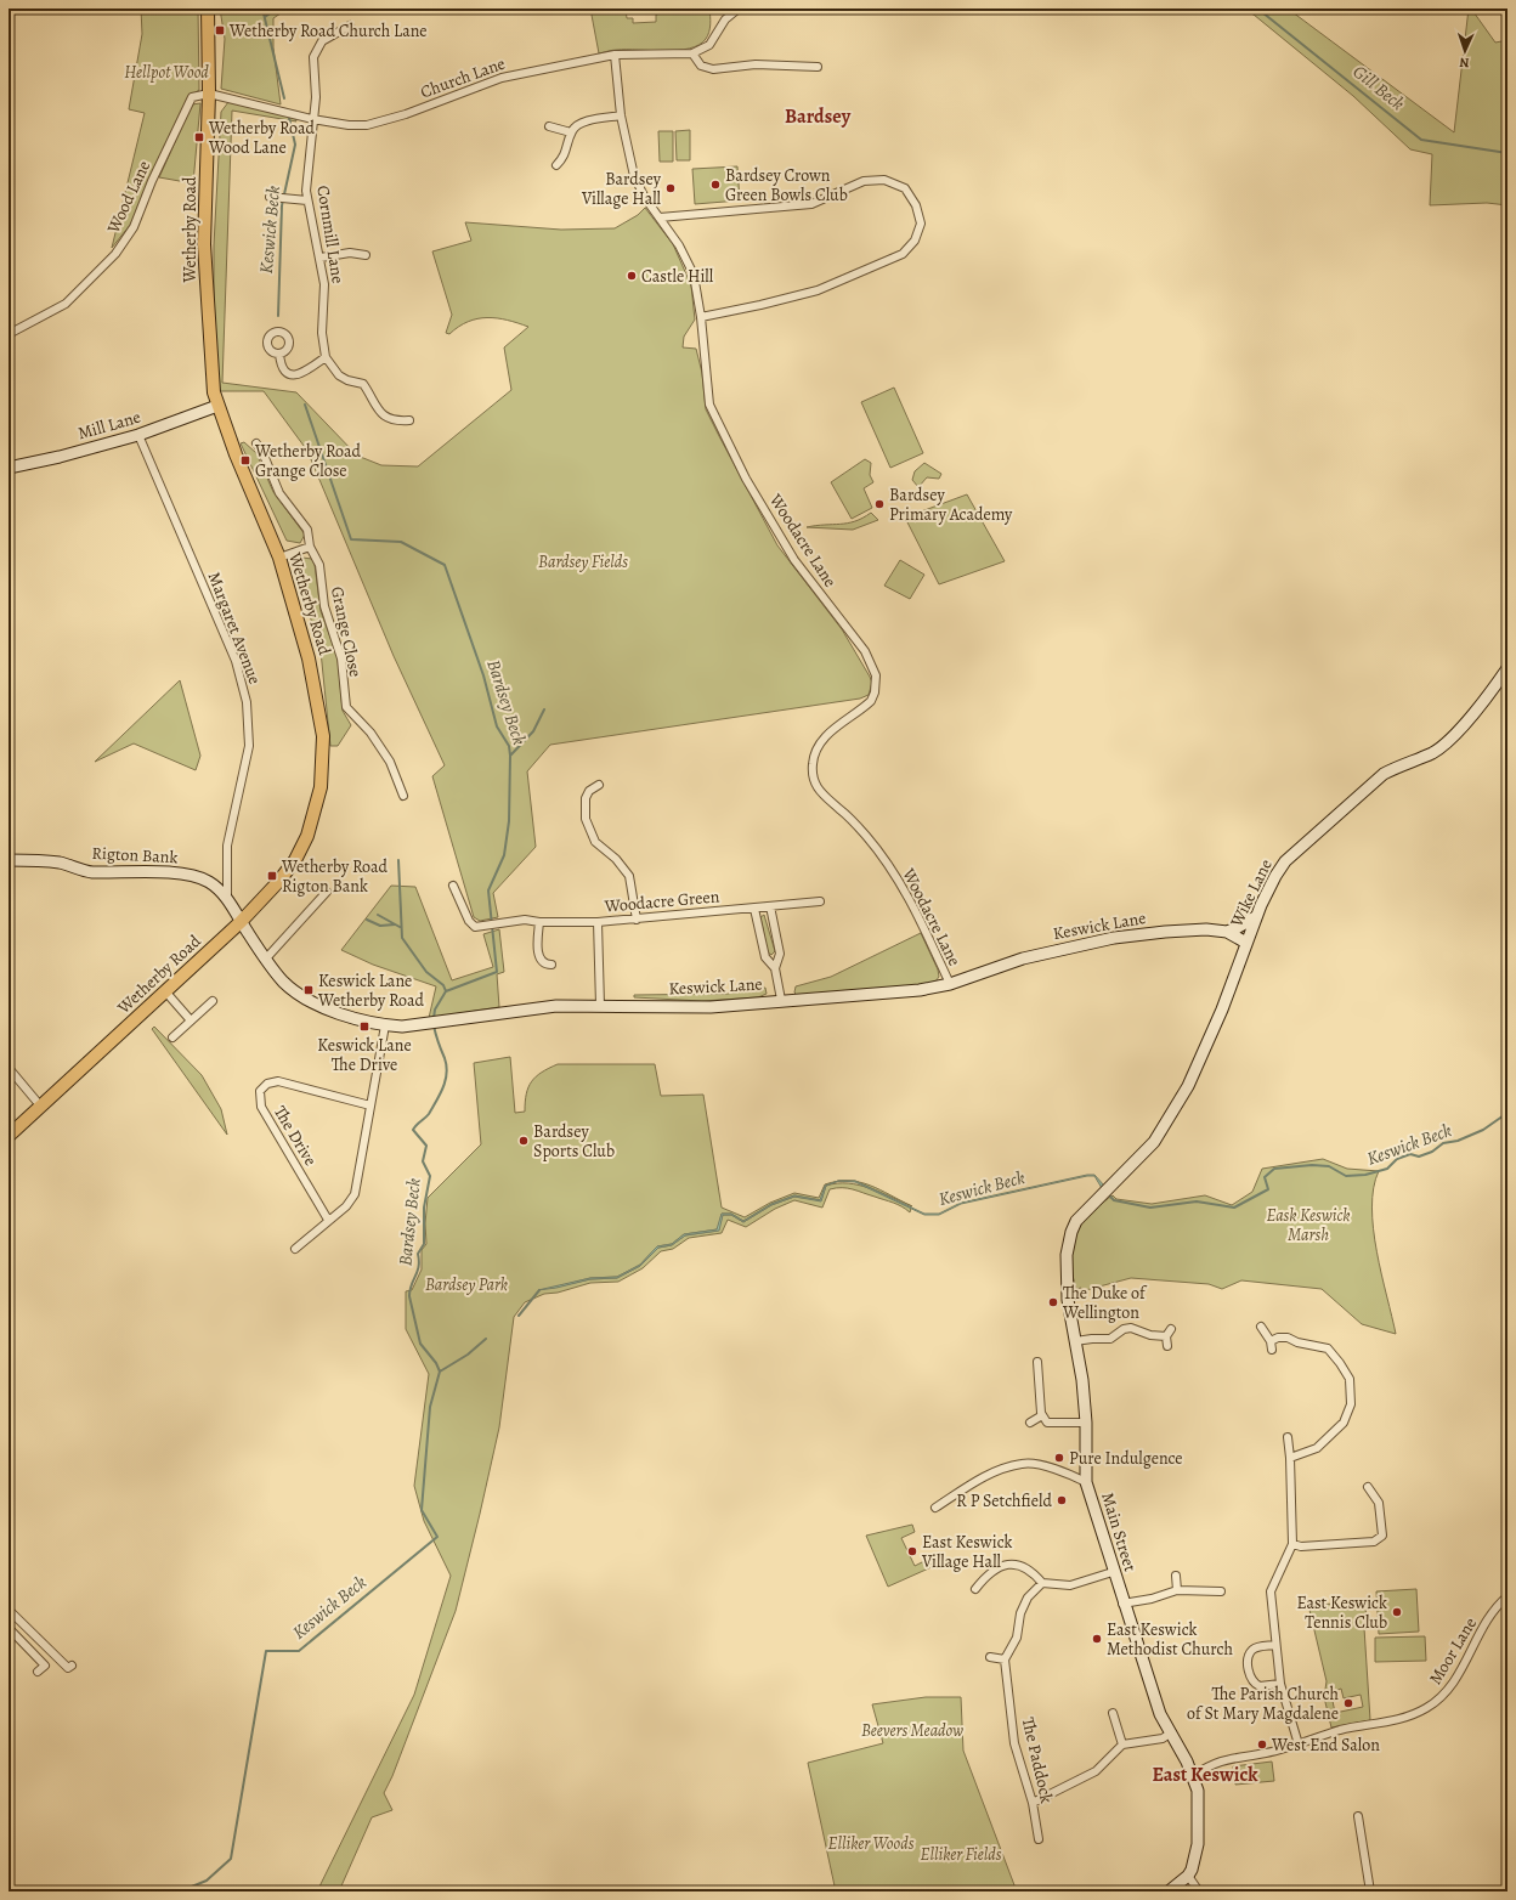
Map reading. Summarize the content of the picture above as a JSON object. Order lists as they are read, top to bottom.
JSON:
{
  "streets": {
    "main road": ["Wetherby Road"],
    "street": [
      "Church Lane",
      "Wood Lane",
      "Cornmill Lane",
      "Mill Lane",
      "Woodacre Lane",
      "Margaret Avenue",
      "Grange Close",
      "Rigton Bank",
      "Wike Lane",
      "Woodacre Green",
      "Keswick Lane",
      "The Drive",
      "Main Street",
      "Moor Lane",
      "The Paddock"
    ]
  },
  "crossings": [
    ["Church Lane", "Wood Lane"],
    ["Church Lane", "Wetherby Road"],
    ["Church Lane", "Cornmill Lane"],
    ["Church Lane", "Woodacre Lane"],
    ["Wood Lane", "Wetherby Road"],
    ["Wetherby Road", "Mill Lane"],
    ["Wetherby Road", "Rigton Bank"],
    ["Wetherby Road", "Keswick Lane"],
    ["Mill Lane", "Margaret Avenue"],
    ["Woodacre Lane", "Keswick Lane"],
    ["Margaret Avenue", "Rigton Bank"],
    ["Rigton Bank", "Keswick Lane"],
    ["Wike Lane", "Keswick Lane"],
    ["Wike Lane", "Main Street"],
    ["Woodacre Green", "Keswick Lane"],
    ["Main Street", "Moor Lane"]
  ],
  "districts": ["Bardsey", "East Keswick"],
  "water": ["Gill Beck", "Keswick Beck", "Bardsey Beck"],
  "parks": [
    "Hellpot Wood",
    "Bardsey Fields",
    "Eask Keswick Marsh",
    "Bardsey Park",
    "Beevers Meadow",
    "Elliker Woods",
    "Elliker Fields"
  ],
  "places": {
    "transit": [
      "Wetherby Road Church Lane",
      "Wetherby Road Wood Lane",
      "Wetherby Road Grange Close",
      "Wetherby Road Rigton Bank",
      "Keswick Lane Wetherby Road",
      "Keswick Lane The Drive"
    ],
    "other": [
      "Bardsey Crown Green Bowls Club",
      "Bardsey Village Hall",
      "Castle Hill",
      "Bardsey Primary Academy",
      "Bardsey Sports Club",
      "The Duke of Wellington",
      "Pure Indulgence",
      "R P Setchfield",
      "East Keswick Village Hall",
      "East Keswick Tennis Club",
      "East Keswick Methodist Church",
      "The Parish Church of St Mary Magdalene",
      "West End Salon"
    ]
  },
  "north": "bottom"
}
